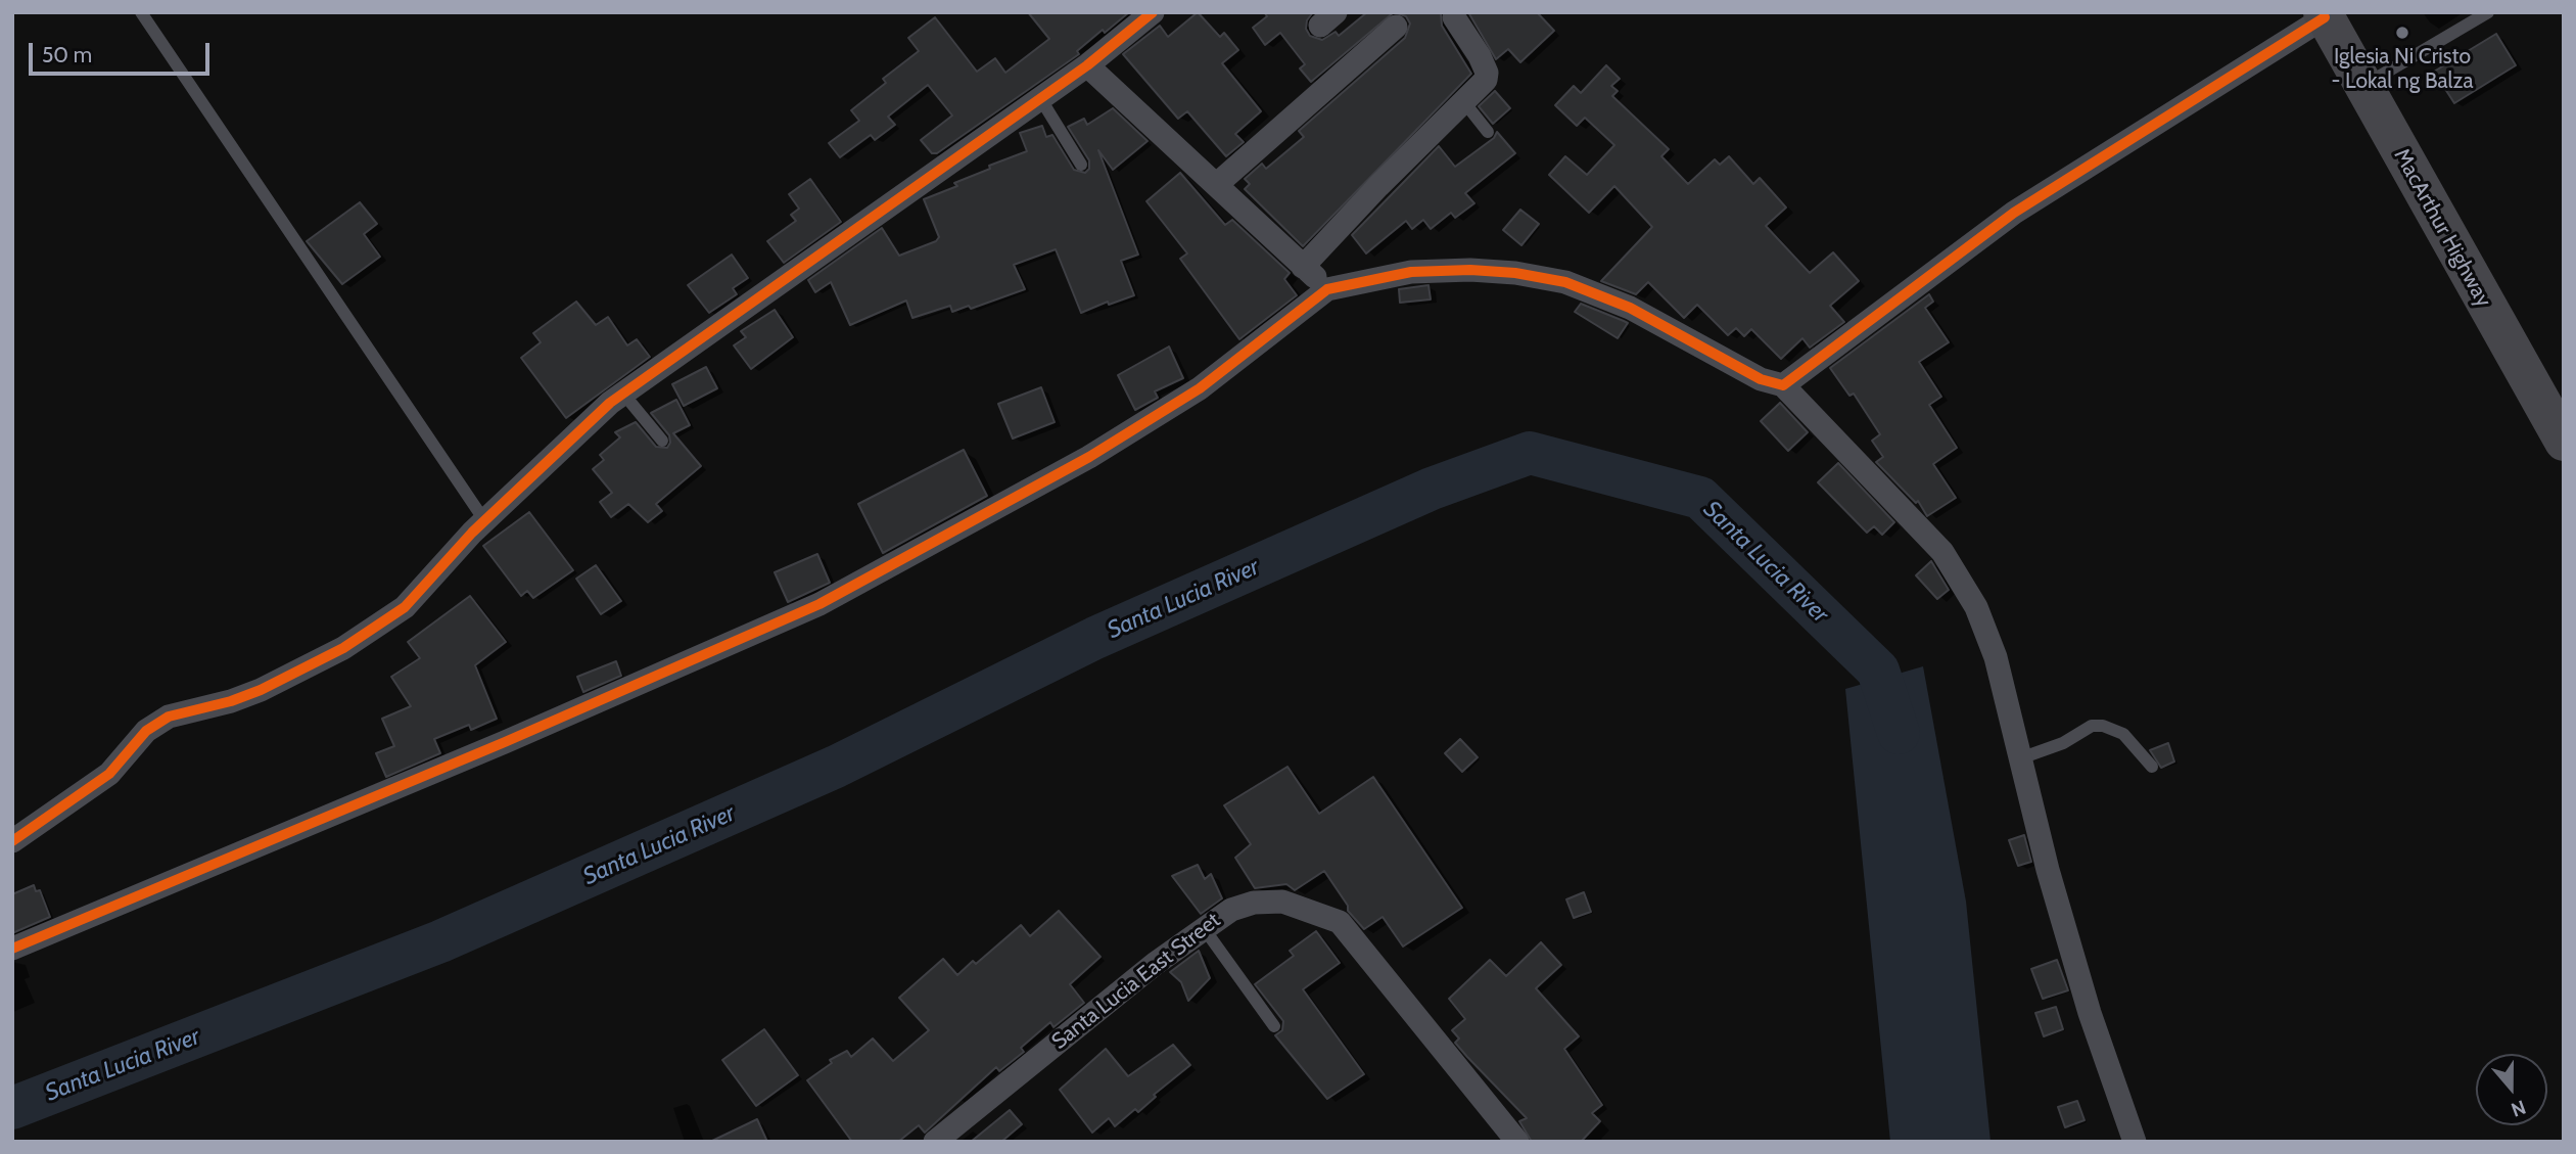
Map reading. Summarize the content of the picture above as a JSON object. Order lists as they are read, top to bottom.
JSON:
{
  "streets": {
    "highway": ["MacArthur Highway"],
    "street": ["Santa Lucia East Street"]
  },
  "water": ["Santa Lucia River"],
  "places": ["Iglesia Ni Cristo - Lokal ng Balza"],
  "scale_bar": "50 m",
  "north": "bottom"
}
